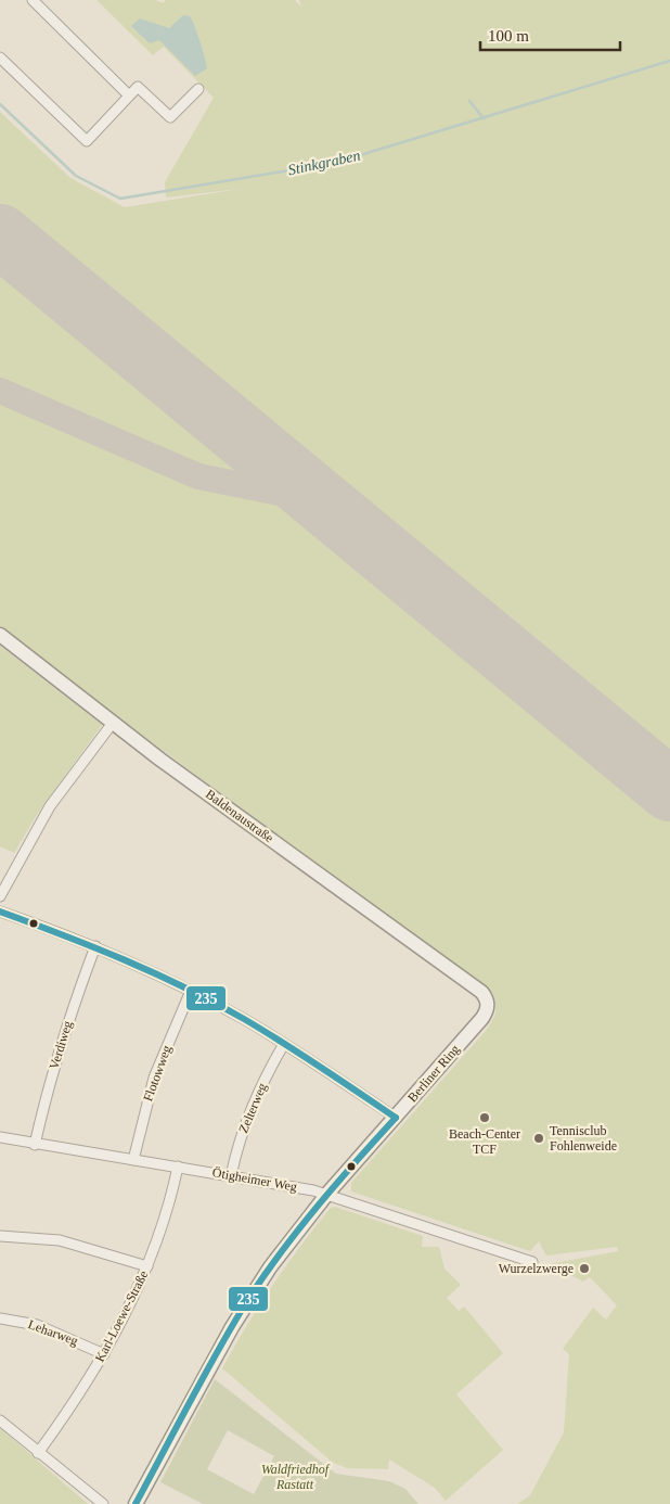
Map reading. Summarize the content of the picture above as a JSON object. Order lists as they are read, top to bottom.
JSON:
{
  "streets": {
    "street": [
      "Baldenaustraße",
      "Verdiweg",
      "Flotowweg",
      "Berliner Ring",
      "Zelterweg",
      "Ötigheimer Weg",
      "Karl-Loewe-Straße",
      "Leharweg"
    ]
  },
  "crossings": [
    ["Baldenaustraße", "Berliner Ring"],
    ["Verdiweg", "Ötigheimer Weg"],
    ["Flotowweg", "Ötigheimer Weg"],
    ["Berliner Ring", "Ötigheimer Weg"],
    ["Zelterweg", "Ötigheimer Weg"],
    ["Ötigheimer Weg", "Karl-Loewe-Straße"],
    ["Karl-Loewe-Straße", "Leharweg"]
  ],
  "water": ["Stinkgraben"],
  "parks": ["Waldfriedhof Rastatt"],
  "places": ["Beach-Center TCF", "Tennisclub Fohlenweide", "Wurzelzwerge"],
  "lines": ["transit line 235"],
  "scale_bar": "100 m"
}
